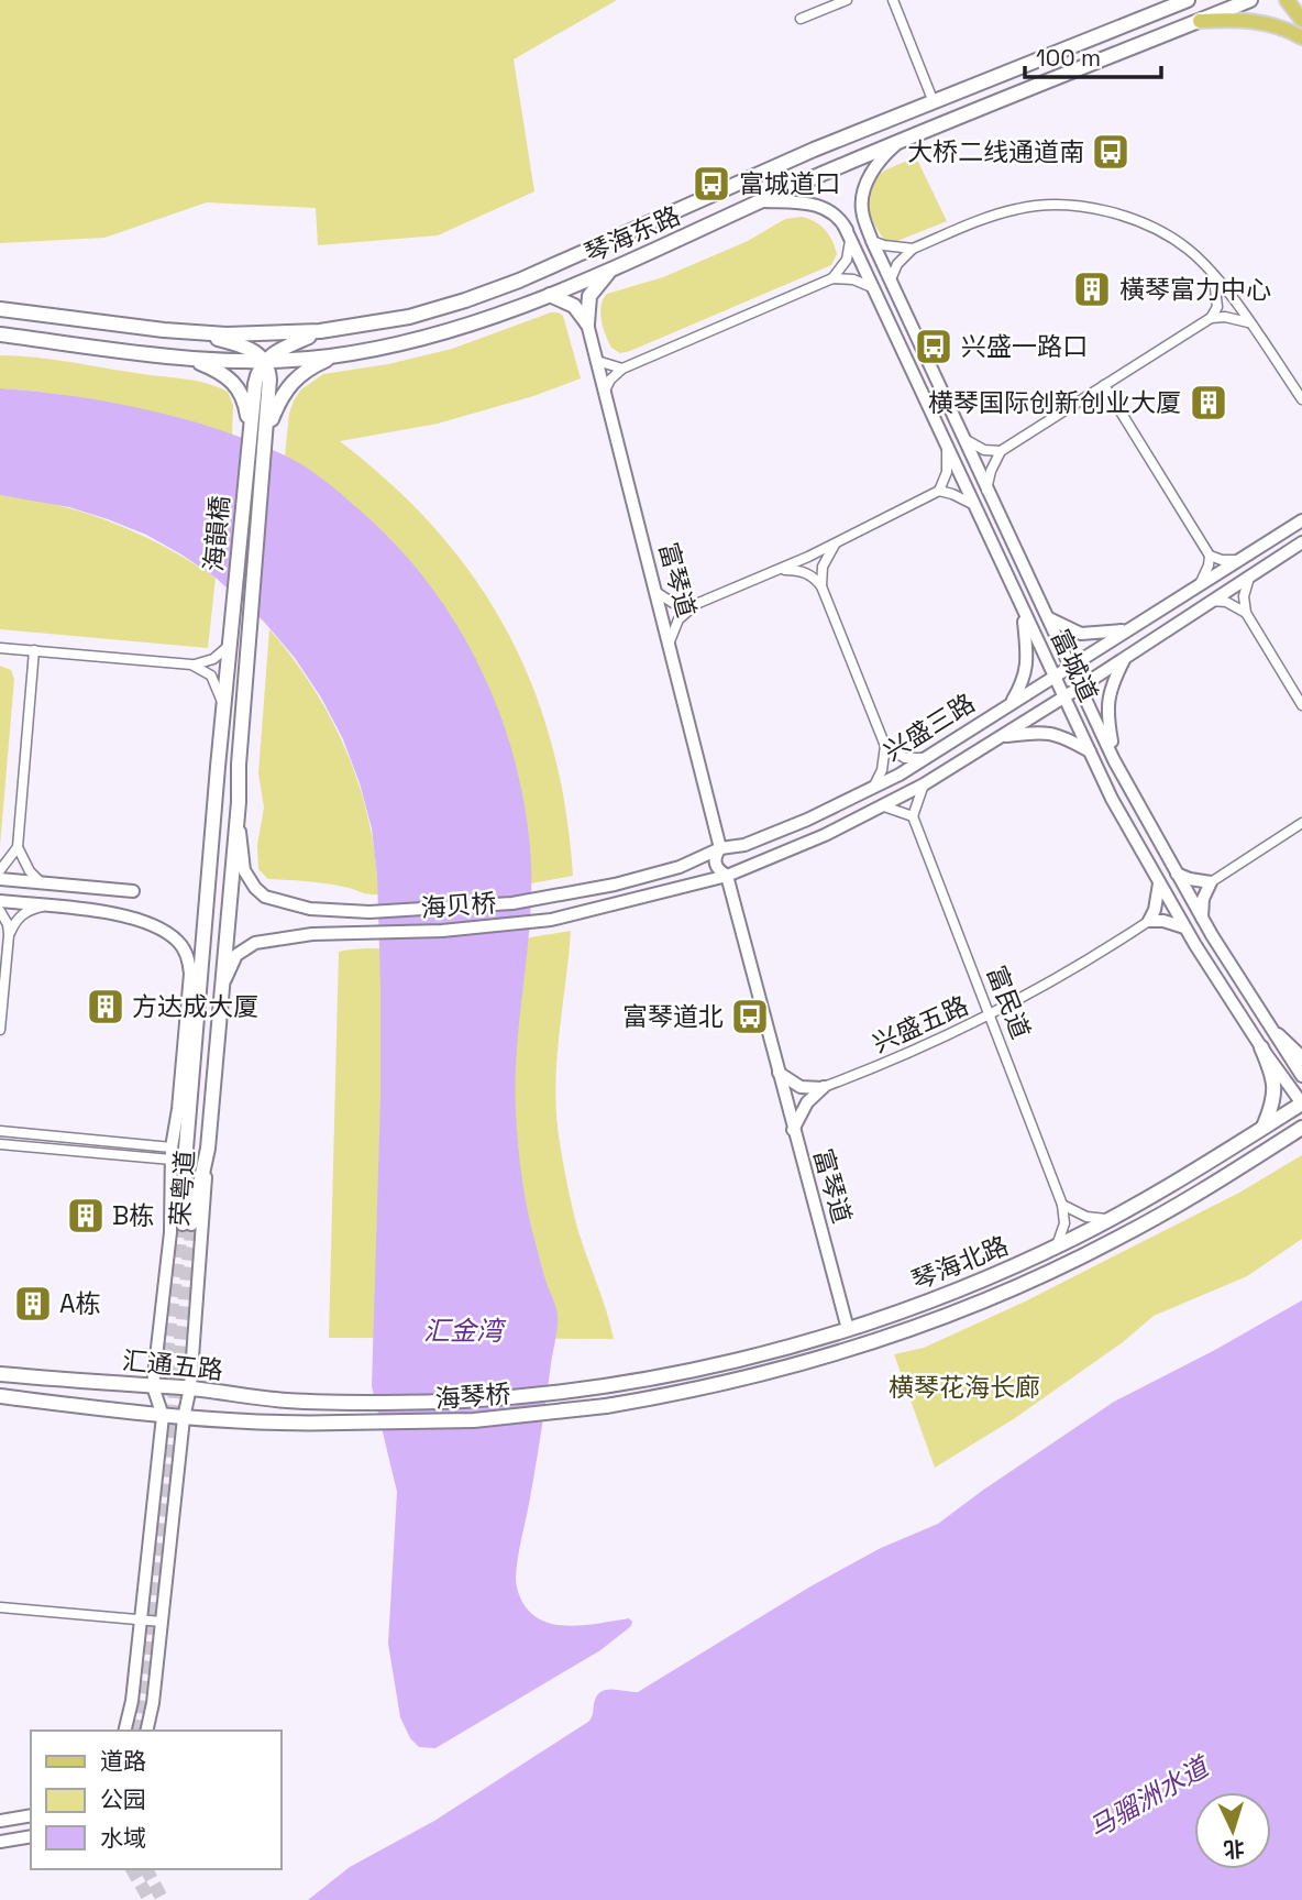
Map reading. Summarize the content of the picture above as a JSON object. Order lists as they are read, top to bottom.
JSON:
{
  "streets": {
    "main road": [
      "琴海东路",
      "海韻橋",
      "荣粤道",
      "琴海北路",
      "汇通五路",
      "海琴桥"
    ],
    "street": [
      "富琴道",
      "富城道",
      "兴盛三路",
      "海贝桥",
      "富民道",
      "兴盛五路"
    ]
  },
  "crossings": [
    ["琴海东路", "海韻橋"],
    ["琴海东路", "富城道"],
    ["海韻橋", "荣粤道"],
    ["富琴道", "兴盛三路"],
    ["富琴道", "琴海北路"],
    ["富城道", "兴盛三路"],
    ["富城道", "琴海北路"],
    ["兴盛三路", "海贝桥"],
    ["海贝桥", "荣粤道"],
    ["富民道", "兴盛五路"],
    ["荣粤道", "汇通五路"],
    ["琴海北路", "海琴桥"],
    ["汇通五路", "海琴桥"]
  ],
  "water": ["汇金湾", "马骝洲水道"],
  "parks": ["横琴花海长廊"],
  "places": {
    "bus stop": [
      "大桥二线通道南",
      "富城道口",
      "兴盛一路口",
      "富琴道北"
    ],
    "building": [
      "橫琴富力中心",
      "横琴国际创新创业大厦",
      "方达成大厦",
      "B栋",
      "A栋"
    ]
  },
  "legend": ["道路", "公园", "水域"],
  "scale_bar": "100 m",
  "north": "bottom"
}
